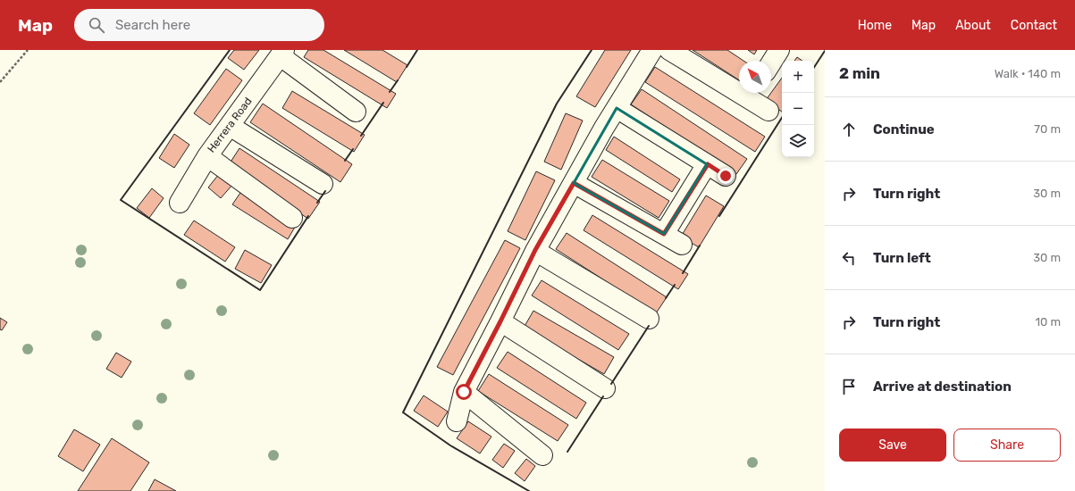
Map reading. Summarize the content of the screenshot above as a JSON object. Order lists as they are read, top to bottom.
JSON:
{
  "streets": {
    "street": ["Herrera Road"]
  },
  "north": "top left",
  "page": {
    "header": "Map",
    "search": "Search here",
    "nav": [
      "Home",
      "Map",
      "About",
      "Contact"
    ],
    "heading": ["2 min", "Walk · 140 m"],
    "map_buttons": ["+", "−"],
    "list": [
      ["Continue", "70 m"],
      ["Turn right", "30 m"],
      ["Turn left", "30 m"],
      ["Turn right", "10 m"],
      "Arrive at destination"
    ],
    "buttons": ["Save", "Share"]
  }
}
